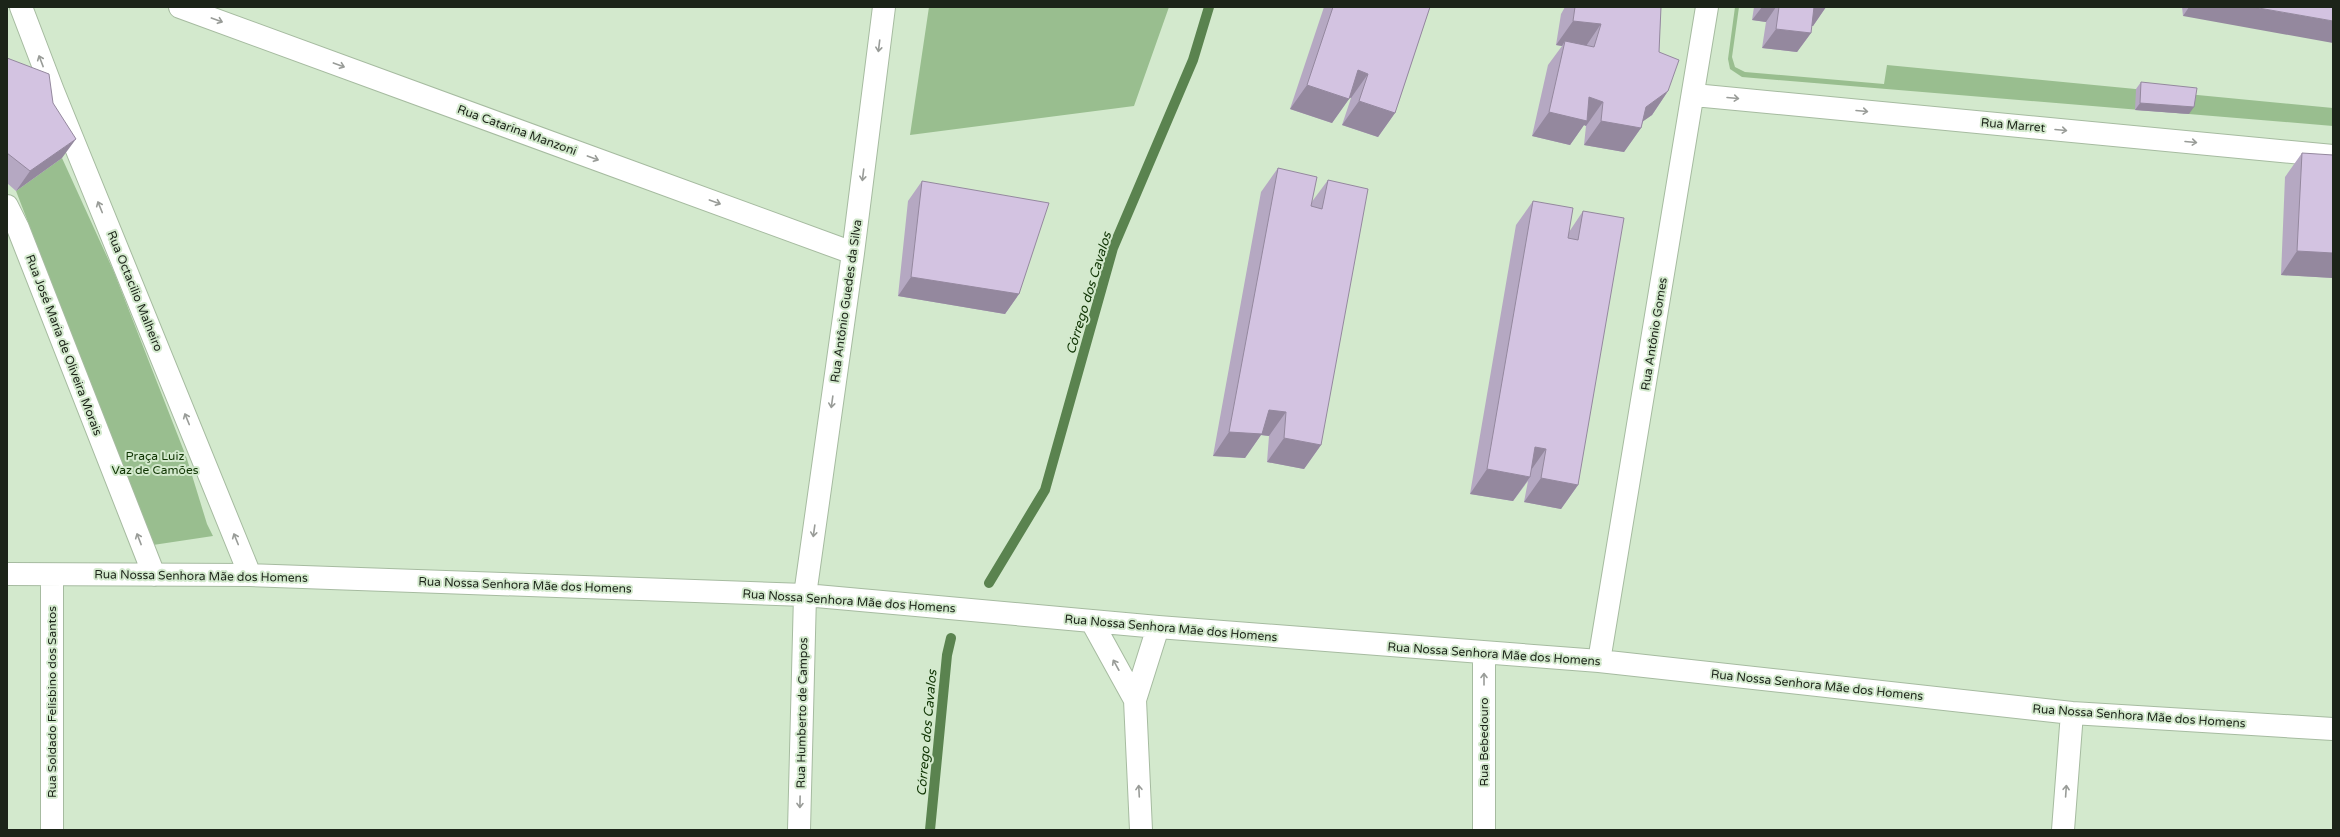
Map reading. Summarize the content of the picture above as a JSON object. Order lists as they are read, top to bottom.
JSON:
{
  "streets": {
    "street": [
      "Rua Marret",
      "Rua Catarina Manzoni",
      "Rua Octacilio Malheiro",
      "Rua Antônio Guedes da Silva",
      "Rua Antônio Gomes",
      "Rua José Maria de Oliveira Morais",
      "Rua Nossa Senhora Mãe dos Homens",
      "Rua Soldado Felisbino dos Santos",
      "Rua Humberto de Campos",
      "Rua Bebedouro"
    ]
  },
  "crossings": [
    ["Rua Marret", "Rua Antônio Gomes"],
    ["Rua Catarina Manzoni", "Rua Antônio Guedes da Silva"],
    ["Rua Octacilio Malheiro", "Rua Nossa Senhora Mãe dos Homens"],
    ["Rua Antônio Guedes da Silva", "Rua Nossa Senhora Mãe dos Homens"],
    ["Rua Antônio Guedes da Silva", "Rua Humberto de Campos"],
    ["Rua Antônio Gomes", "Rua Nossa Senhora Mãe dos Homens"],
    ["Rua José Maria de Oliveira Morais", "Rua Nossa Senhora Mãe dos Homens"],
    ["Rua Nossa Senhora Mãe dos Homens", "Rua Soldado Felisbino dos Santos"],
    ["Rua Nossa Senhora Mãe dos Homens", "Rua Humberto de Campos"],
    ["Rua Nossa Senhora Mãe dos Homens", "Rua Bebedouro"]
  ],
  "one_way": [
    "Rua Marret",
    "Rua Catarina Manzoni",
    "Rua Octacilio Malheiro",
    "Rua Antônio Guedes da Silva",
    "Rua José Maria de Oliveira Morais",
    "Rua Humberto de Campos",
    "Rua Bebedouro"
  ],
  "water": ["Córrego dos Cavalos"],
  "parks": ["Praça Luiz Vaz de Camões"]
}
